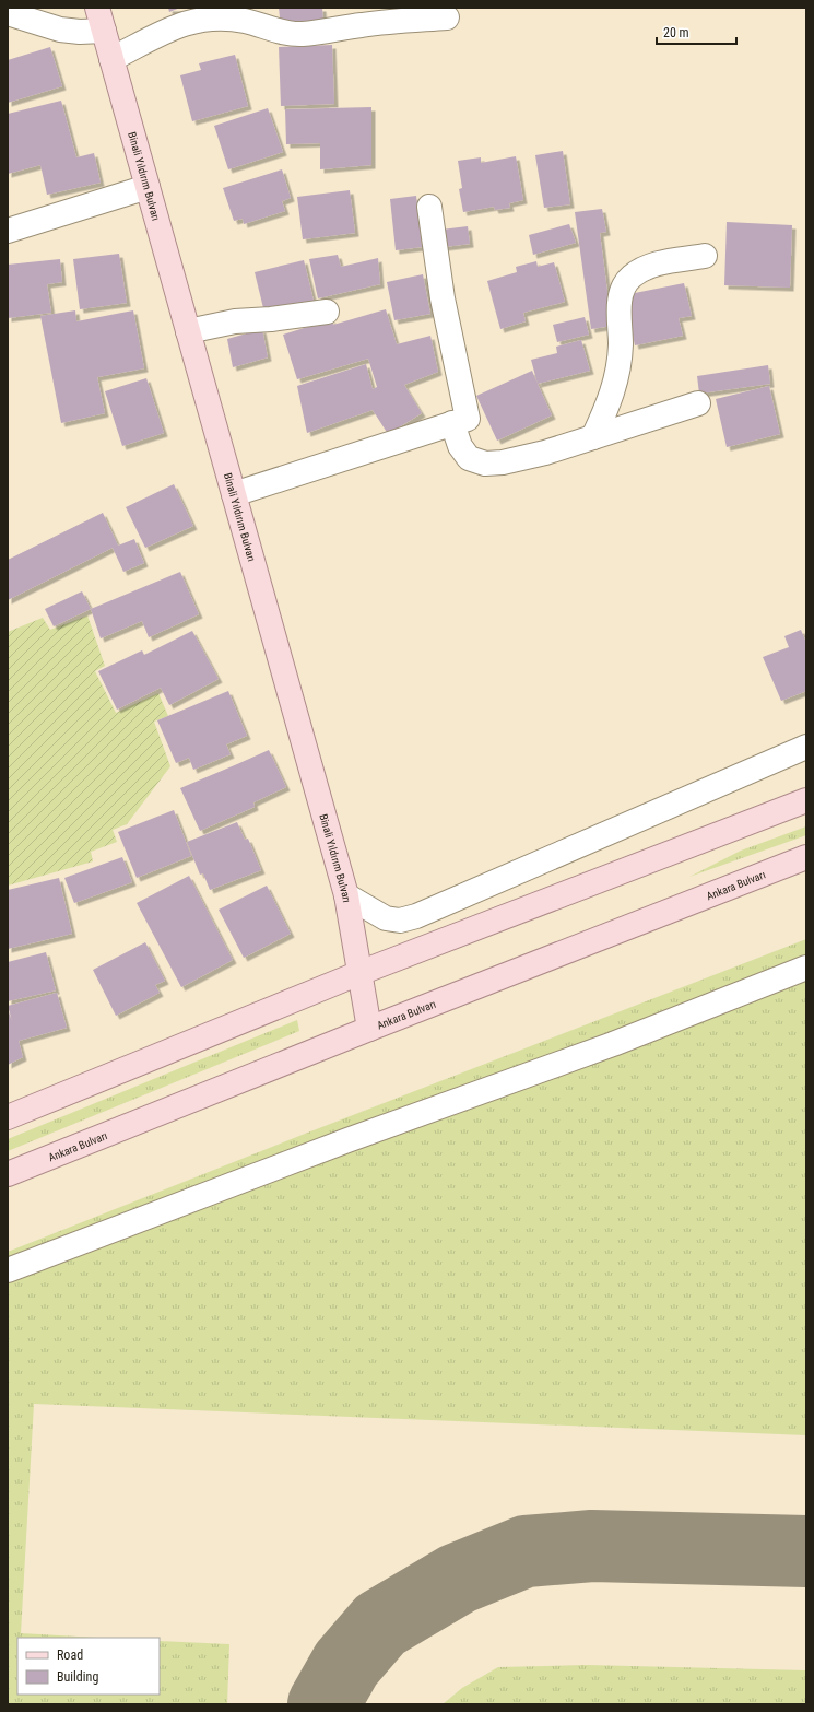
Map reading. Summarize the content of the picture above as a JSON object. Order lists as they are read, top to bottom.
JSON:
{
  "streets": {
    "main road": ["Binali Yıldırım Bulvarı", "Ankara Bulvarı"]
  },
  "crossings": [
    ["Binali Yıldırım Bulvarı", "Ankara Bulvarı"]
  ],
  "legend": ["Road", "Building"],
  "scale_bar": "20 m"
}
